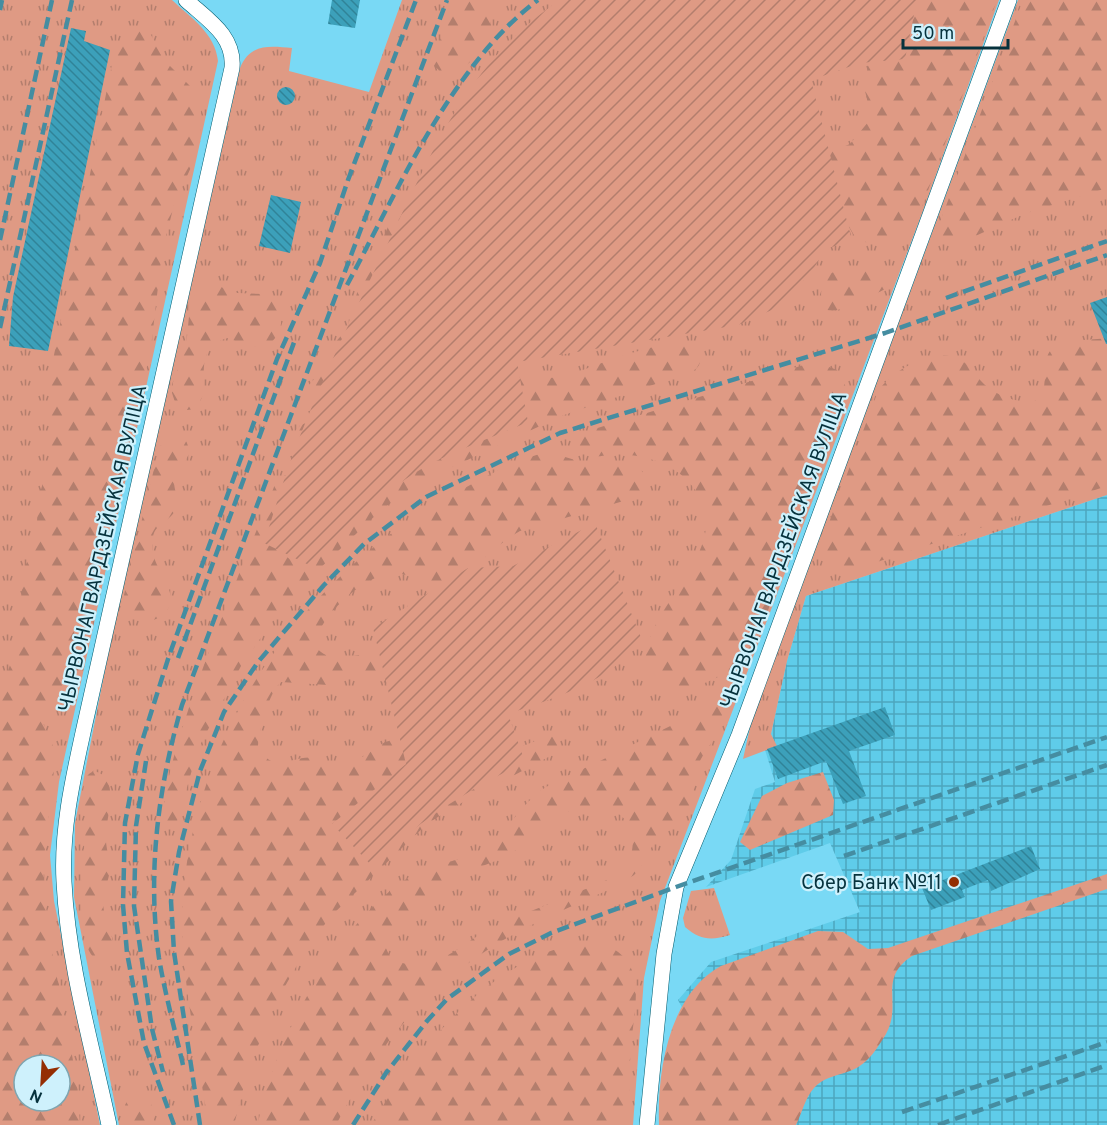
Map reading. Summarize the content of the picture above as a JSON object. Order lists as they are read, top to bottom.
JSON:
{
  "streets": {
    "street": ["ЧЫРВОНАГВАРДЗЕЙСКАЯ ВУЛІЦА"]
  },
  "places": ["Сбер Банк №11"],
  "scale_bar": "50 m",
  "north": "bottom left"
}
